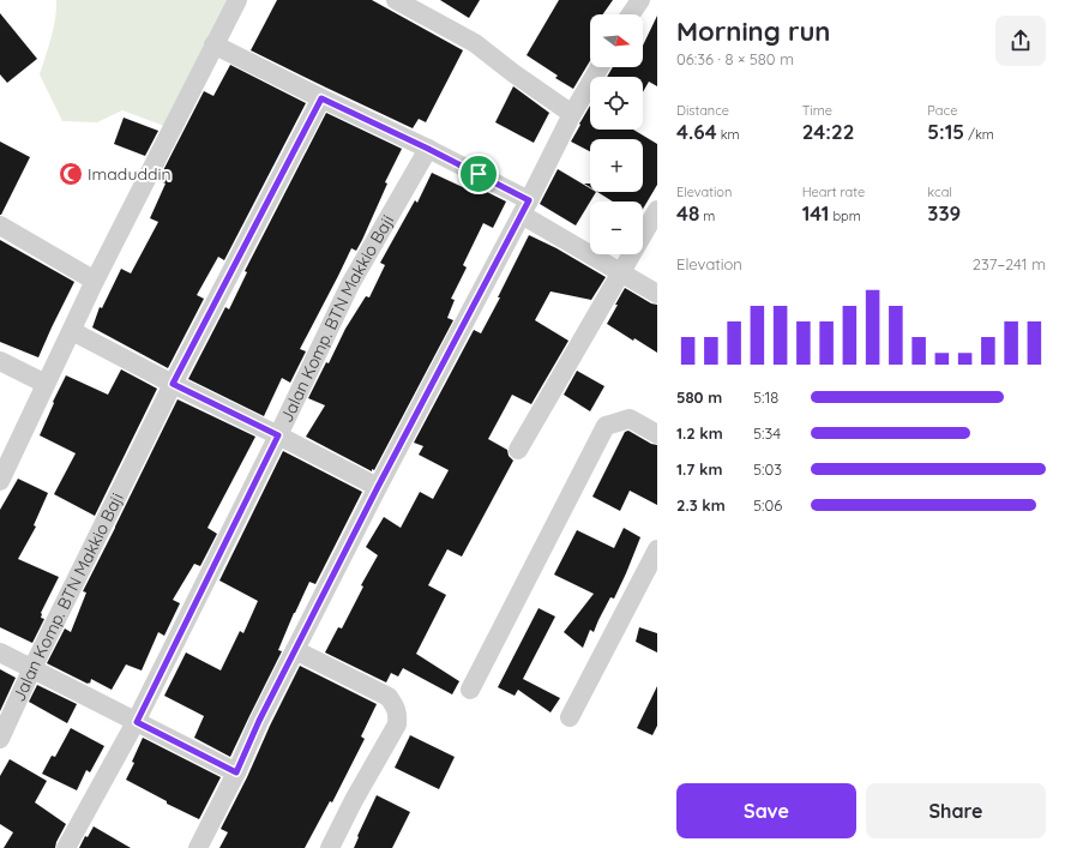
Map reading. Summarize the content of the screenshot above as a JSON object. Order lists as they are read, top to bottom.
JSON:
{
  "streets": {
    "street": ["Jalan Komp. BTN Makkio Baji"]
  },
  "places": {
    "mosque": ["Imaduddin"]
  },
  "north": "right",
  "page": {
    "heading": ["Morning run", "06:36 · 8 × 580 m"],
    "map_buttons": ["+", "−"],
    "stats": [
      ["Distance", "4.64 km"],
      ["Time", "24:22"],
      ["Pace", "5:15 /km"],
      ["Elevation", "48 m"],
      ["Heart rate", "141 bpm"],
      ["kcal", "339"]
    ],
    "chart": ["Elevation", "237–241 m"],
    "list": [
      {
        "name": "580 m",
        "note": "5:18"
      },
      {
        "name": "1.2 km",
        "note": "5:34"
      },
      {
        "name": "1.7 km",
        "note": "5:03"
      },
      {
        "name": "2.3 km",
        "note": "5:06"
      }
    ],
    "buttons": ["Save", "Share"]
  }
}
